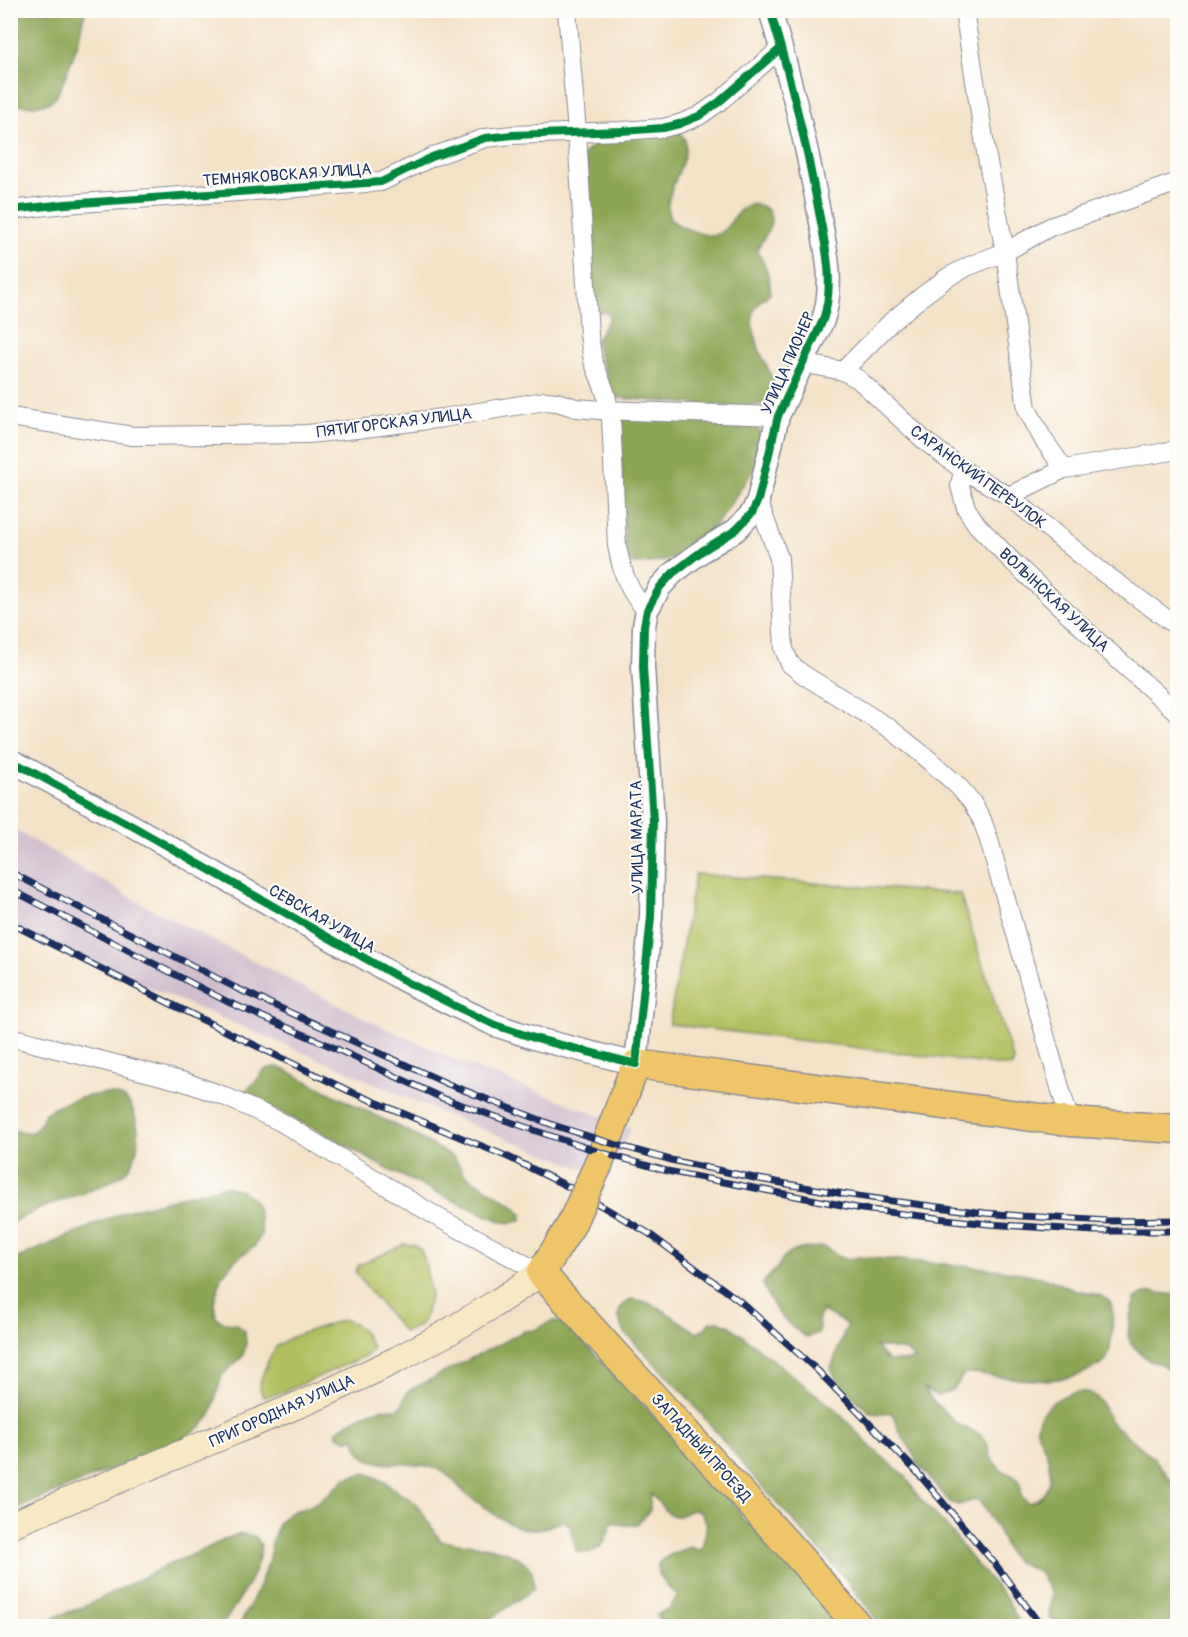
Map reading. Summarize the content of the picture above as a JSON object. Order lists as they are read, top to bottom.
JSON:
{
  "streets": {
    "main road": ["ПРИГОРОДНАЯ УЛИЦА", "ЗАПАДНЫЙ ПРОЕЗД"],
    "street": [
      "ТЕМНЯКОВСКАЯ УЛИЦА",
      "УЛИЦА ПИОНЕР",
      "ПЯТИГОРСКАЯ УЛИЦА",
      "САРАНСКИЙ ПЕРЕУЛОК",
      "ВОЛЫНСКАЯ УЛИЦА",
      "УЛИЦА МАРАТА",
      "СЕВСКАЯ УЛИЦА"
    ]
  },
  "crossings": [
    ["ТЕМНЯКОВСКАЯ УЛИЦА", "УЛИЦА ПИОНЕР"],
    ["УЛИЦА ПИОНЕР", "ПЯТИГОРСКАЯ УЛИЦА"],
    ["УЛИЦА ПИОНЕР", "САРАНСКИЙ ПЕРЕУЛОК"],
    ["УЛИЦА ПИОНЕР", "УЛИЦА МАРАТА"],
    ["САРАНСКИЙ ПЕРЕУЛОК", "ВОЛЫНСКАЯ УЛИЦА"],
    ["УЛИЦА МАРАТА", "СЕВСКАЯ УЛИЦА"],
    ["ПРИГОРОДНАЯ УЛИЦА", "ЗАПАДНЫЙ ПРОЕЗД"]
  ]
}
